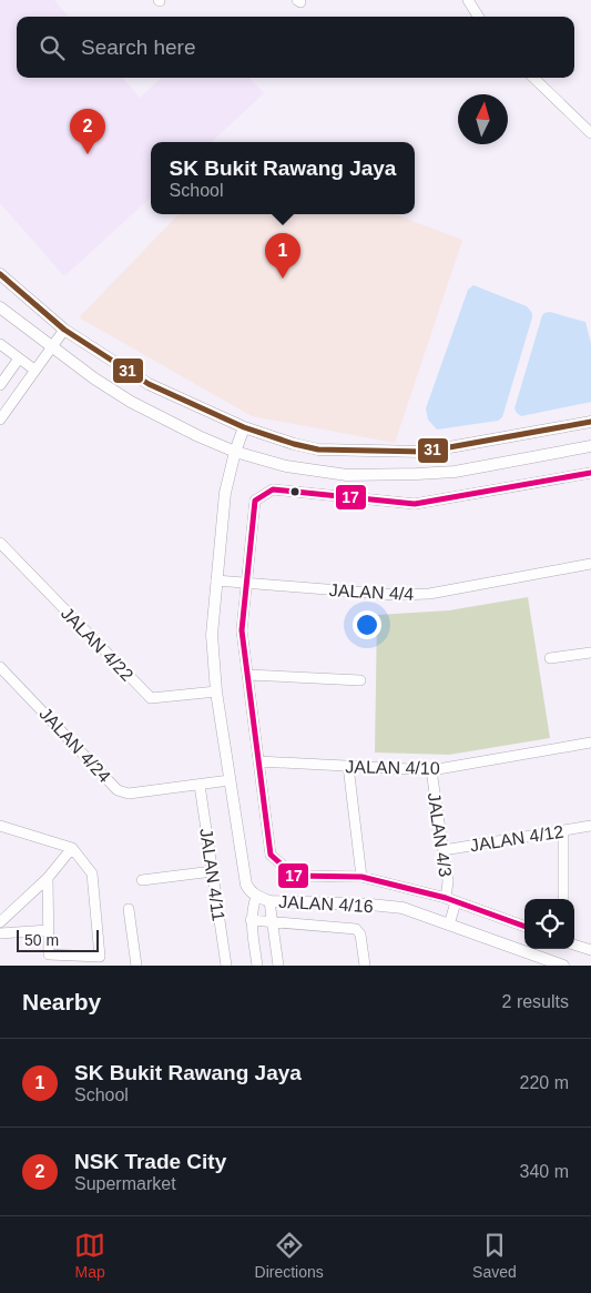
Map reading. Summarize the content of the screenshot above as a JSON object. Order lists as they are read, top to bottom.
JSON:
{
  "streets": {
    "street": [
      "JALAN 4/4",
      "JALAN 4/22",
      "JALAN 4/24",
      "JALAN 4/10",
      "JALAN 4/3",
      "JALAN 4/12",
      "JALAN 4/11",
      "JALAN 4/16"
    ]
  },
  "crossings": [
    ["JALAN 4/4", "JALAN 4/16"],
    ["JALAN 4/22", "JALAN 4/16"],
    ["JALAN 4/24", "JALAN 4/11"],
    ["JALAN 4/24", "JALAN 4/16"],
    ["JALAN 4/10", "JALAN 4/3"],
    ["JALAN 4/3", "JALAN 4/12"]
  ],
  "lines": ["transit line 31", "transit line 17"],
  "scale_bar": "50 m",
  "north": "top",
  "page": {
    "search": "Search here",
    "pins": ["2", "1"],
    "popup": ["SK Bukit Rawang Jaya", "School"],
    "scale": "50 m",
    "heading": ["Nearby", "2 results"],
    "list": [
      {
        "mark": "1",
        "name": "SK Bukit Rawang Jaya",
        "note": "School",
        "value": "220 m"
      },
      {
        "mark": "2",
        "name": "NSK Trade City",
        "note": "Supermarket",
        "value": "340 m"
      }
    ],
    "nav": ["Map", "Directions", "Saved"]
  }
}
